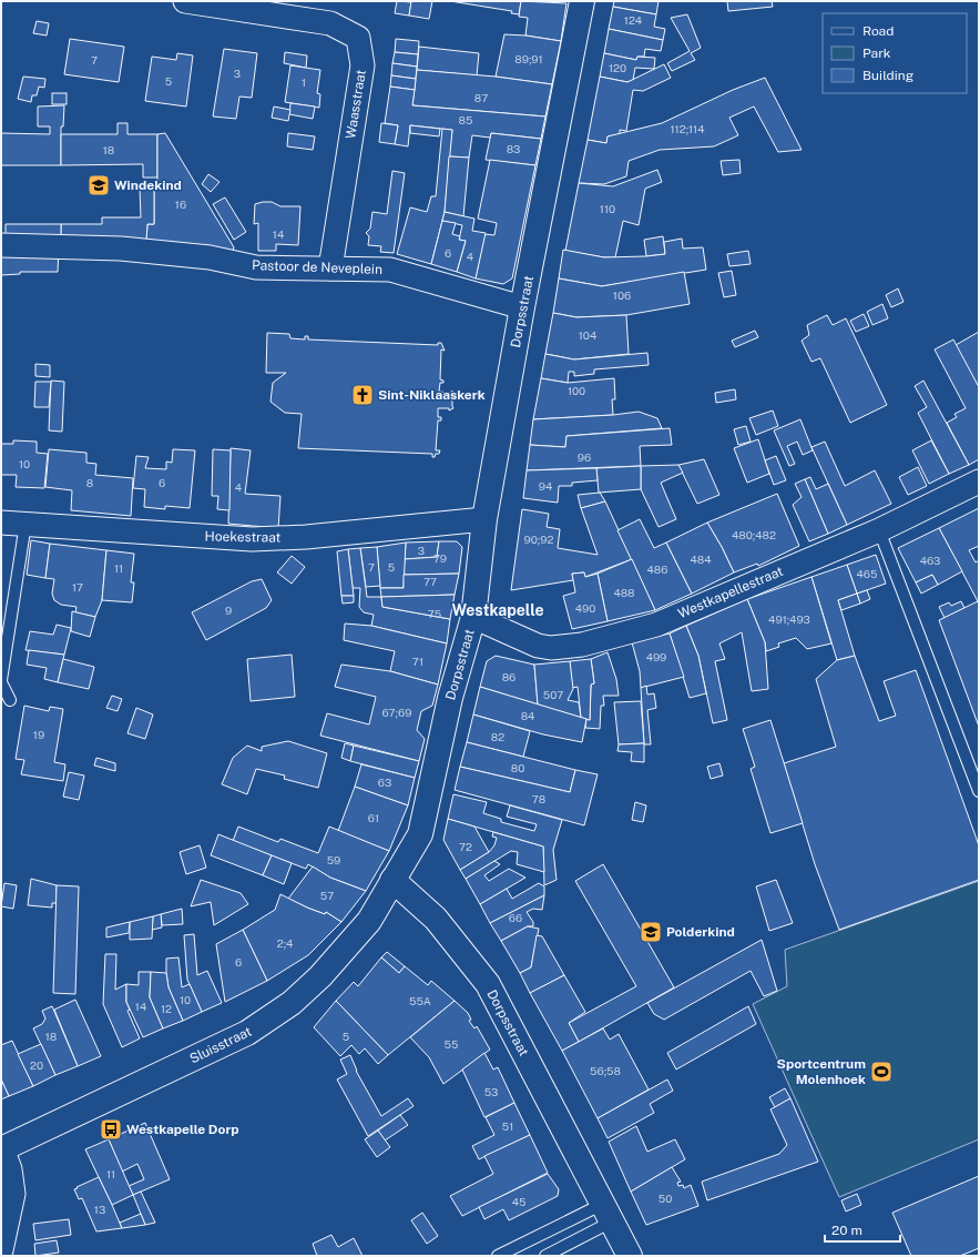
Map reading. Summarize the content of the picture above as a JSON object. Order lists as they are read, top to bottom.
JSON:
{
  "streets": {
    "street": [
      "Waasstraat",
      "Pastoor de Neveplein",
      "Dorpsstraat",
      "Hoekestraat",
      "Westkapellestraat",
      "Sluisstraat"
    ]
  },
  "crossings": [
    ["Waasstraat", "Pastoor de Neveplein"],
    ["Pastoor de Neveplein", "Dorpsstraat"],
    ["Dorpsstraat", "Hoekestraat"],
    ["Dorpsstraat", "Westkapellestraat"],
    ["Dorpsstraat", "Sluisstraat"]
  ],
  "districts": ["Westkapelle"],
  "places": {
    "school or university": ["Windekind", "Polderkind"],
    "church": ["Sint-Niklaaskerk"],
    "sports": ["Sportcentrum Molenhoek"],
    "bus stop": ["Westkapelle Dorp"]
  },
  "house_numbers": [
    "124",
    "89;91",
    "7",
    "120",
    "3",
    "5",
    "1",
    "87",
    "85",
    "112;114",
    "83",
    "18",
    "16",
    "110",
    "14",
    "6",
    "4",
    "106",
    "104",
    "100",
    "96",
    "10",
    "8",
    "6",
    "94",
    "4",
    "480;482",
    "90;92",
    "3",
    "79",
    "484",
    "463",
    "7",
    "5",
    "11",
    "486",
    "465",
    "77",
    "17",
    "488",
    "490",
    "9",
    "75",
    "491;493",
    "499",
    "71",
    "86",
    "507",
    "67;69",
    "84",
    "19",
    "82",
    "80",
    "63",
    "78",
    "61",
    "72",
    "59",
    "57",
    "66",
    "2;4",
    "6",
    "10",
    "55A",
    "14",
    "12",
    "18",
    "5",
    "55",
    "20",
    "56;58",
    "53",
    "51",
    "11",
    "50",
    "45",
    "13"
  ],
  "legend": ["Road", "Park", "Building"],
  "scale_bar": "20 m"
}
